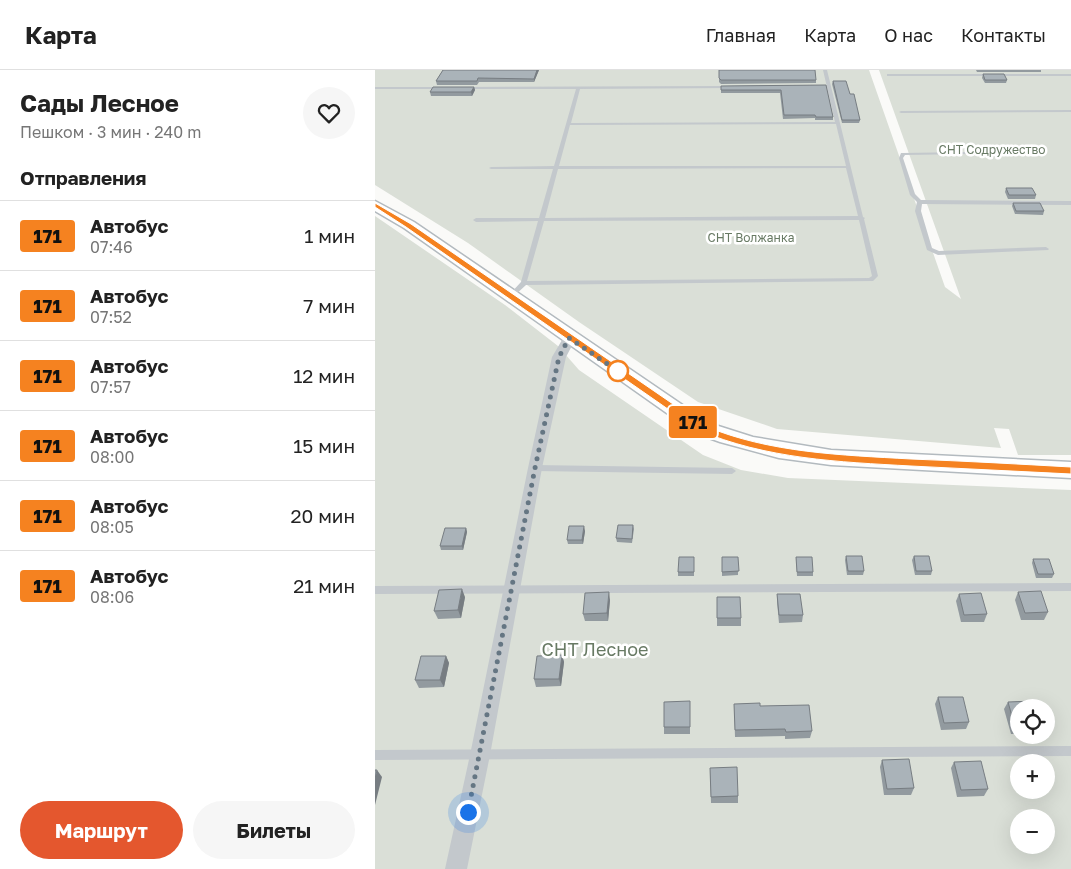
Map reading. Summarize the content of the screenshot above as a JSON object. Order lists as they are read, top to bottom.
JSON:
{
  "parks": ["СНТ Содружество", "СНТ Волжанка", "СНТ Лесное"],
  "lines": ["bus line 171"],
  "page": {
    "header": "Карта",
    "nav": [
      "Главная",
      "Карта",
      "О нас",
      "Контакты"
    ],
    "heading": [
      ["Сады Лесное", "Пешком · 3 мин · 240 m"],
      "Отправления"
    ],
    "on_map": "171",
    "list": [
      {
        "mark": "171",
        "name": "Автобус",
        "note": "07:46",
        "value": "1 мин"
      },
      {
        "mark": "171",
        "name": "Автобус",
        "note": "07:52",
        "value": "7 мин"
      },
      {
        "mark": "171",
        "name": "Автобус",
        "note": "07:57",
        "value": "12 мин"
      },
      {
        "mark": "171",
        "name": "Автобус",
        "note": "08:00",
        "value": "15 мин"
      },
      {
        "mark": "171",
        "name": "Автобус",
        "note": "08:05",
        "value": "20 мин"
      },
      {
        "mark": "171",
        "name": "Автобус",
        "note": "08:06",
        "value": "21 мин"
      }
    ],
    "map_buttons": ["+", "−"],
    "buttons": ["Маршрут", "Билеты"]
  }
}
